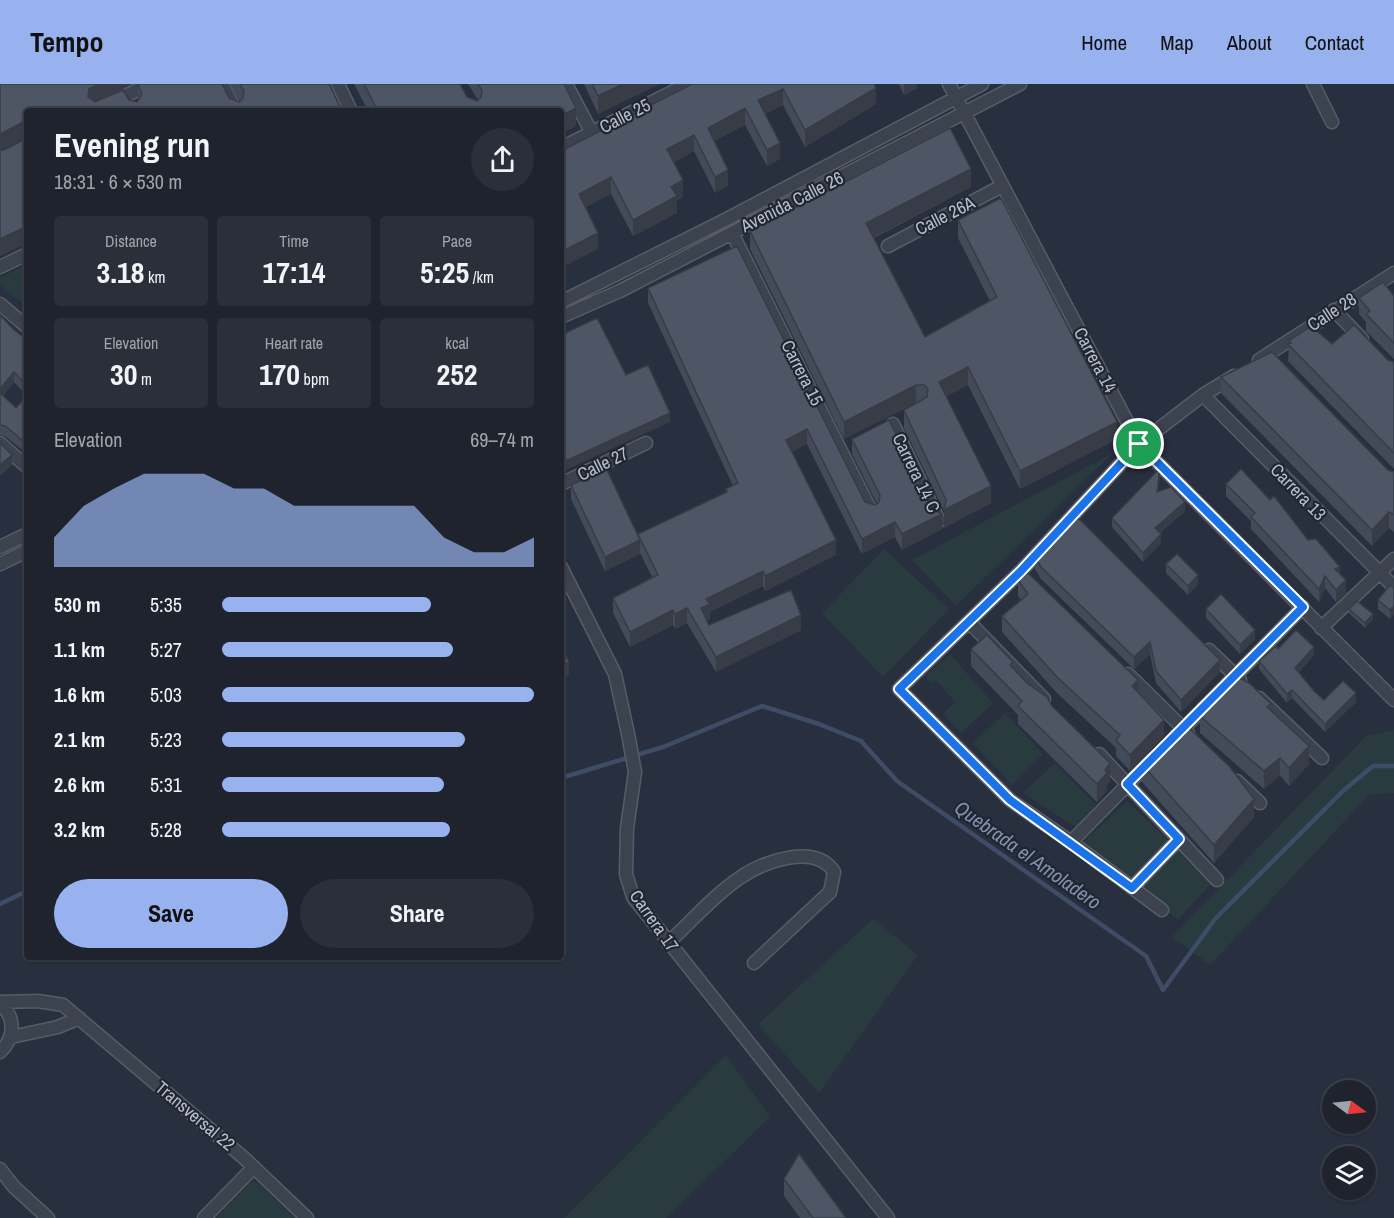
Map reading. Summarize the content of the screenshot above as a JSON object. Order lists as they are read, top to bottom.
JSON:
{
  "streets": {
    "street": [
      "Calle 25",
      "Avenida Calle 26",
      "Calle 26A",
      "Calle 28",
      "Carrera 14",
      "Carrera 15",
      "Calle 27",
      "Carrera 14 C",
      "Carrera 13",
      "Carrera 17",
      "Transversal 22"
    ]
  },
  "crossings": [
    ["Avenida Calle 26", "Carrera 14"],
    ["Avenida Calle 26", "Carrera 15"],
    ["Calle 26A", "Carrera 14"],
    ["Calle 28", "Carrera 14"],
    ["Calle 28", "Carrera 13"]
  ],
  "water": ["Quebrada el Amoladero"],
  "north": "right",
  "page": {
    "header": "Tempo",
    "nav": [
      "Home",
      "Map",
      "About",
      "Contact"
    ],
    "heading": ["Evening run", "18:31 · 6 × 530 m"],
    "stats": [
      ["Distance", "3.18 km"],
      ["Time", "17:14"],
      ["Pace", "5:25 /km"],
      ["Elevation", "30 m"],
      ["Heart rate", "170 bpm"],
      ["kcal", "252"]
    ],
    "chart": ["Elevation", "69–74 m"],
    "list": [
      {
        "name": "530 m",
        "note": "5:35"
      },
      {
        "name": "1.1 km",
        "note": "5:27"
      },
      {
        "name": "1.6 km",
        "note": "5:03"
      },
      {
        "name": "2.1 km",
        "note": "5:23"
      },
      {
        "name": "2.6 km",
        "note": "5:31"
      },
      {
        "name": "3.2 km",
        "note": "5:28"
      }
    ],
    "buttons": ["Save", "Share"]
  }
}
